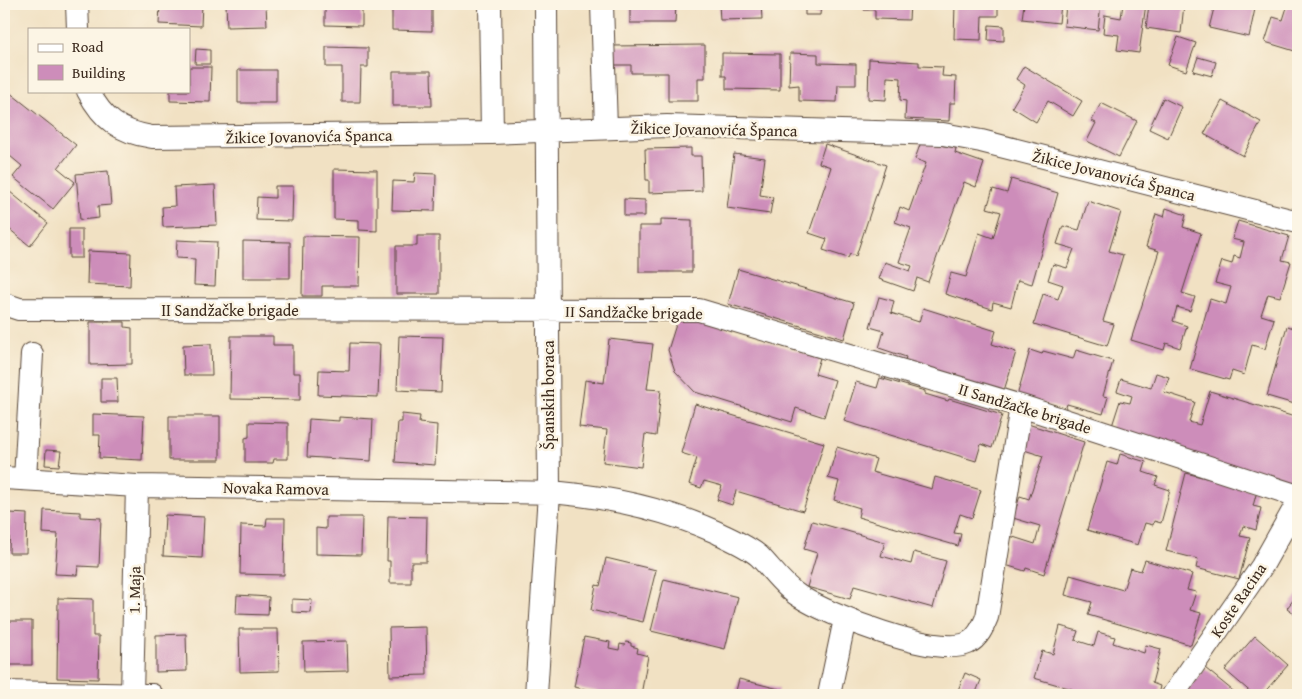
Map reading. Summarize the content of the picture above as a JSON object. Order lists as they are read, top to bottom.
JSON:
{
  "streets": {
    "street": [
      "Žikice Jovanovića Španca",
      "II Sandžačke brigade",
      "Španskih boraca",
      "Novaka Ramova",
      "1. Maja",
      "Koste Racina"
    ]
  },
  "crossings": [
    ["Žikice Jovanovića Španca", "Španskih boraca"],
    ["II Sandžačke brigade", "Španskih boraca"],
    ["II Sandžačke brigade", "Novaka Ramova"],
    ["Španskih boraca", "Novaka Ramova"],
    ["Novaka Ramova", "1. Maja"]
  ],
  "legend": ["Road", "Building"]
}
